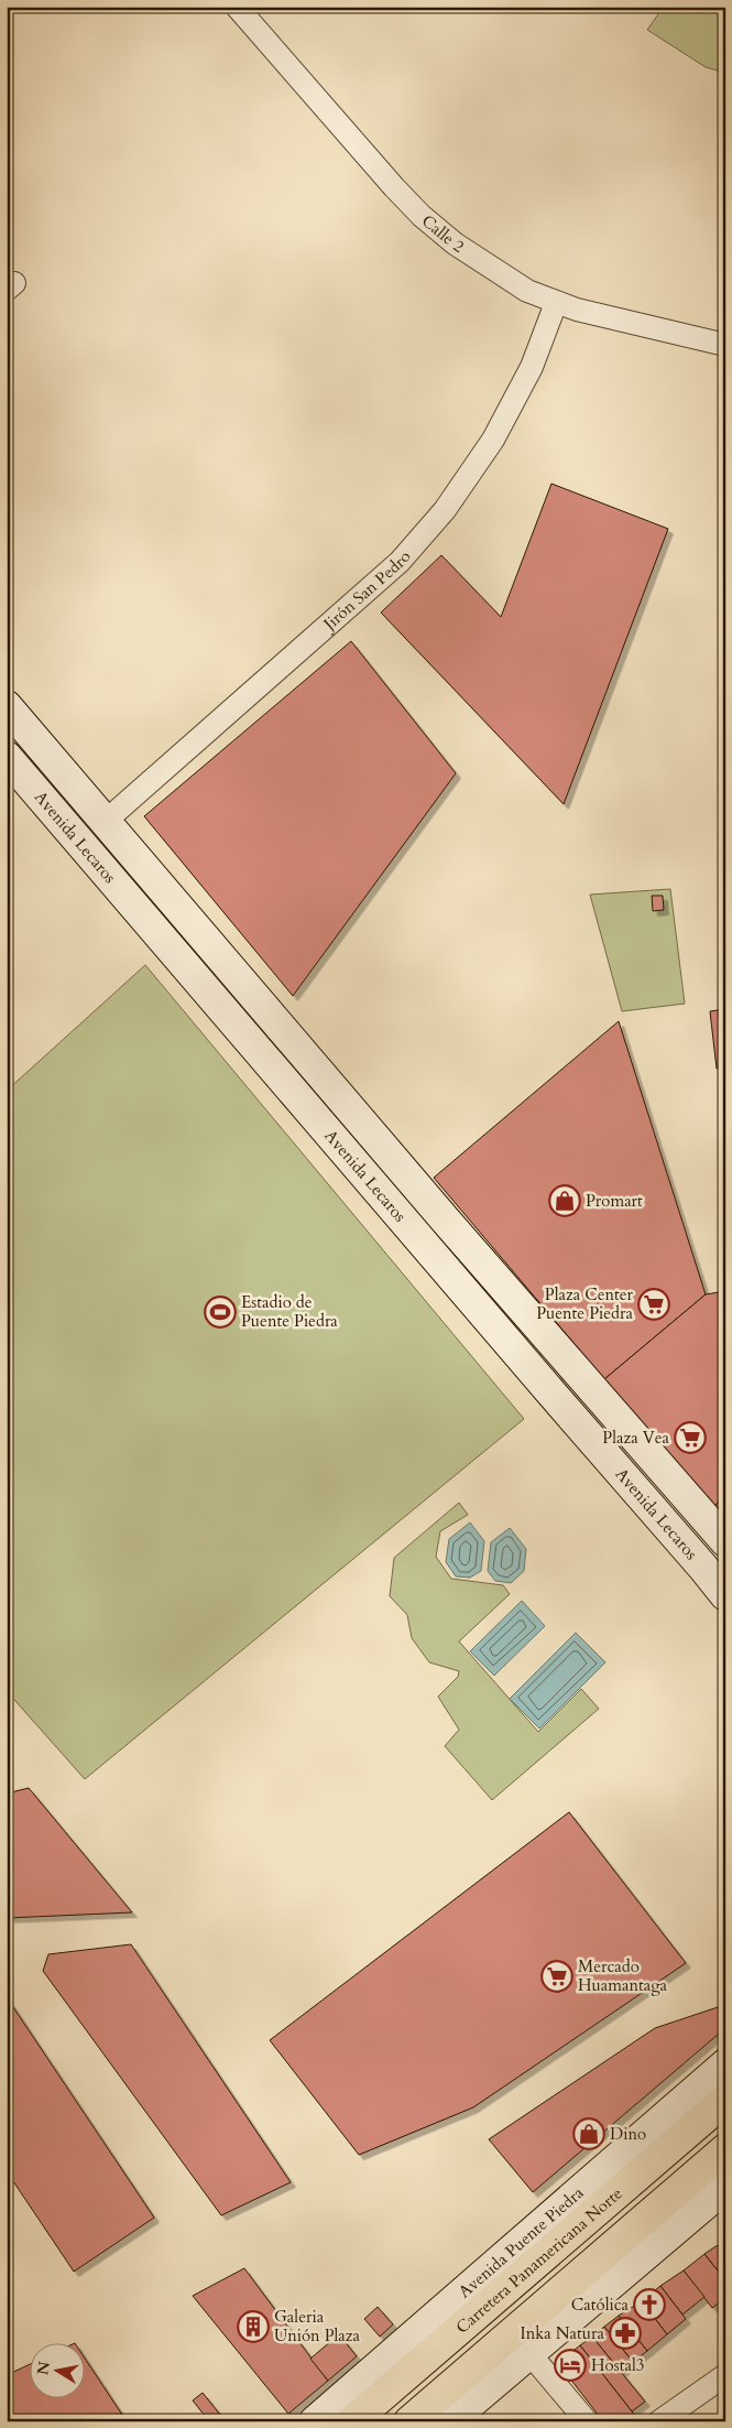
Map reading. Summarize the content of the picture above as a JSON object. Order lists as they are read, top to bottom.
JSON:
{
  "streets": {
    "highway": ["Carretera Panamericana Norte"],
    "main road": ["Avenida Lecaros", "Avenida Puente Piedra"],
    "street": ["Calle 2", "Jirón San Pedro"]
  },
  "crossings": [
    ["Calle 2", "Jirón San Pedro"],
    ["Jirón San Pedro", "Avenida Lecaros"]
  ],
  "places": {
    "shop": ["Promart", "Dino"],
    "supermarket": ["Plaza Center Puente Piedra", "Plaza Vea", "Mercado Huamantaga"],
    "sports": ["Estadio de Puente Piedra"],
    "church": ["Católica"],
    "building": ["Galeria Unión Plaza"],
    "pharmacy": ["Inka Natura"],
    "hotel": ["Hostal3"]
  },
  "north": "left"
}
